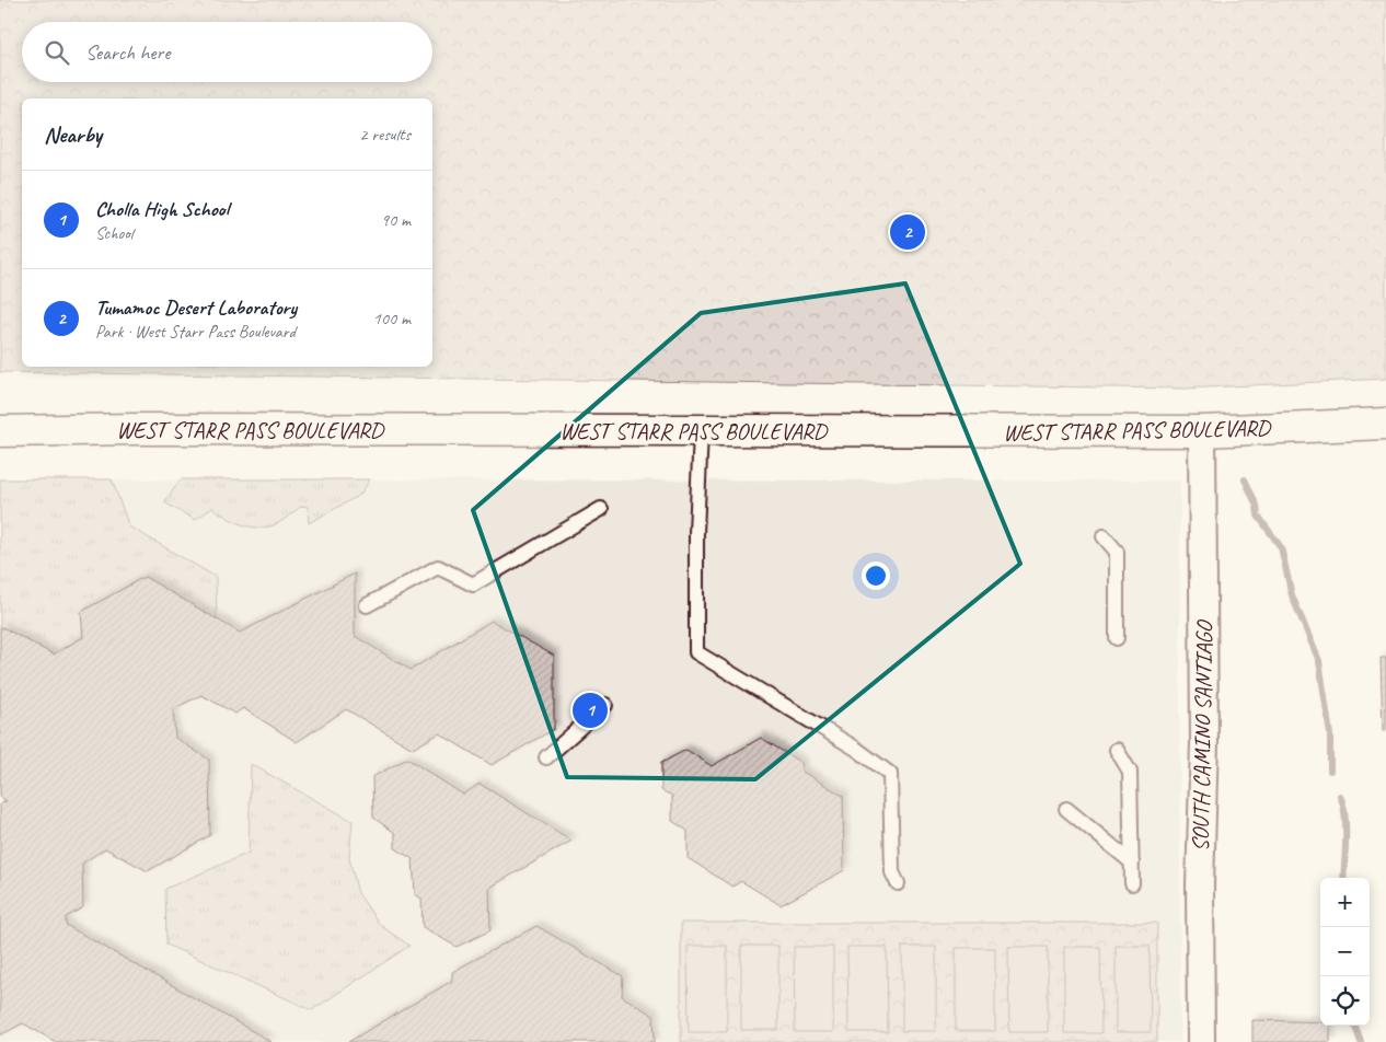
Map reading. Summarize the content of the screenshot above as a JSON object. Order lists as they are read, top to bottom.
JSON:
{
  "streets": {
    "main road": ["WEST STARR PASS BOULEVARD"],
    "street": ["SOUTH CAMINO SANTIAGO"]
  },
  "crossings": [
    ["WEST STARR PASS BOULEVARD", "SOUTH CAMINO SANTIAGO"]
  ],
  "page": {
    "search": "Search here",
    "heading": ["Nearby", "2 results"],
    "list": [
      {
        "mark": "1",
        "name": "Cholla High School",
        "note": "School",
        "value": "90 m"
      },
      {
        "mark": "2",
        "name": "Tumamoc Desert Laboratory",
        "note": "Park · West Starr Pass Boulevard",
        "value": "100 m"
      }
    ],
    "pins": ["2", "1"],
    "map_buttons": ["+", "−"]
  }
}
